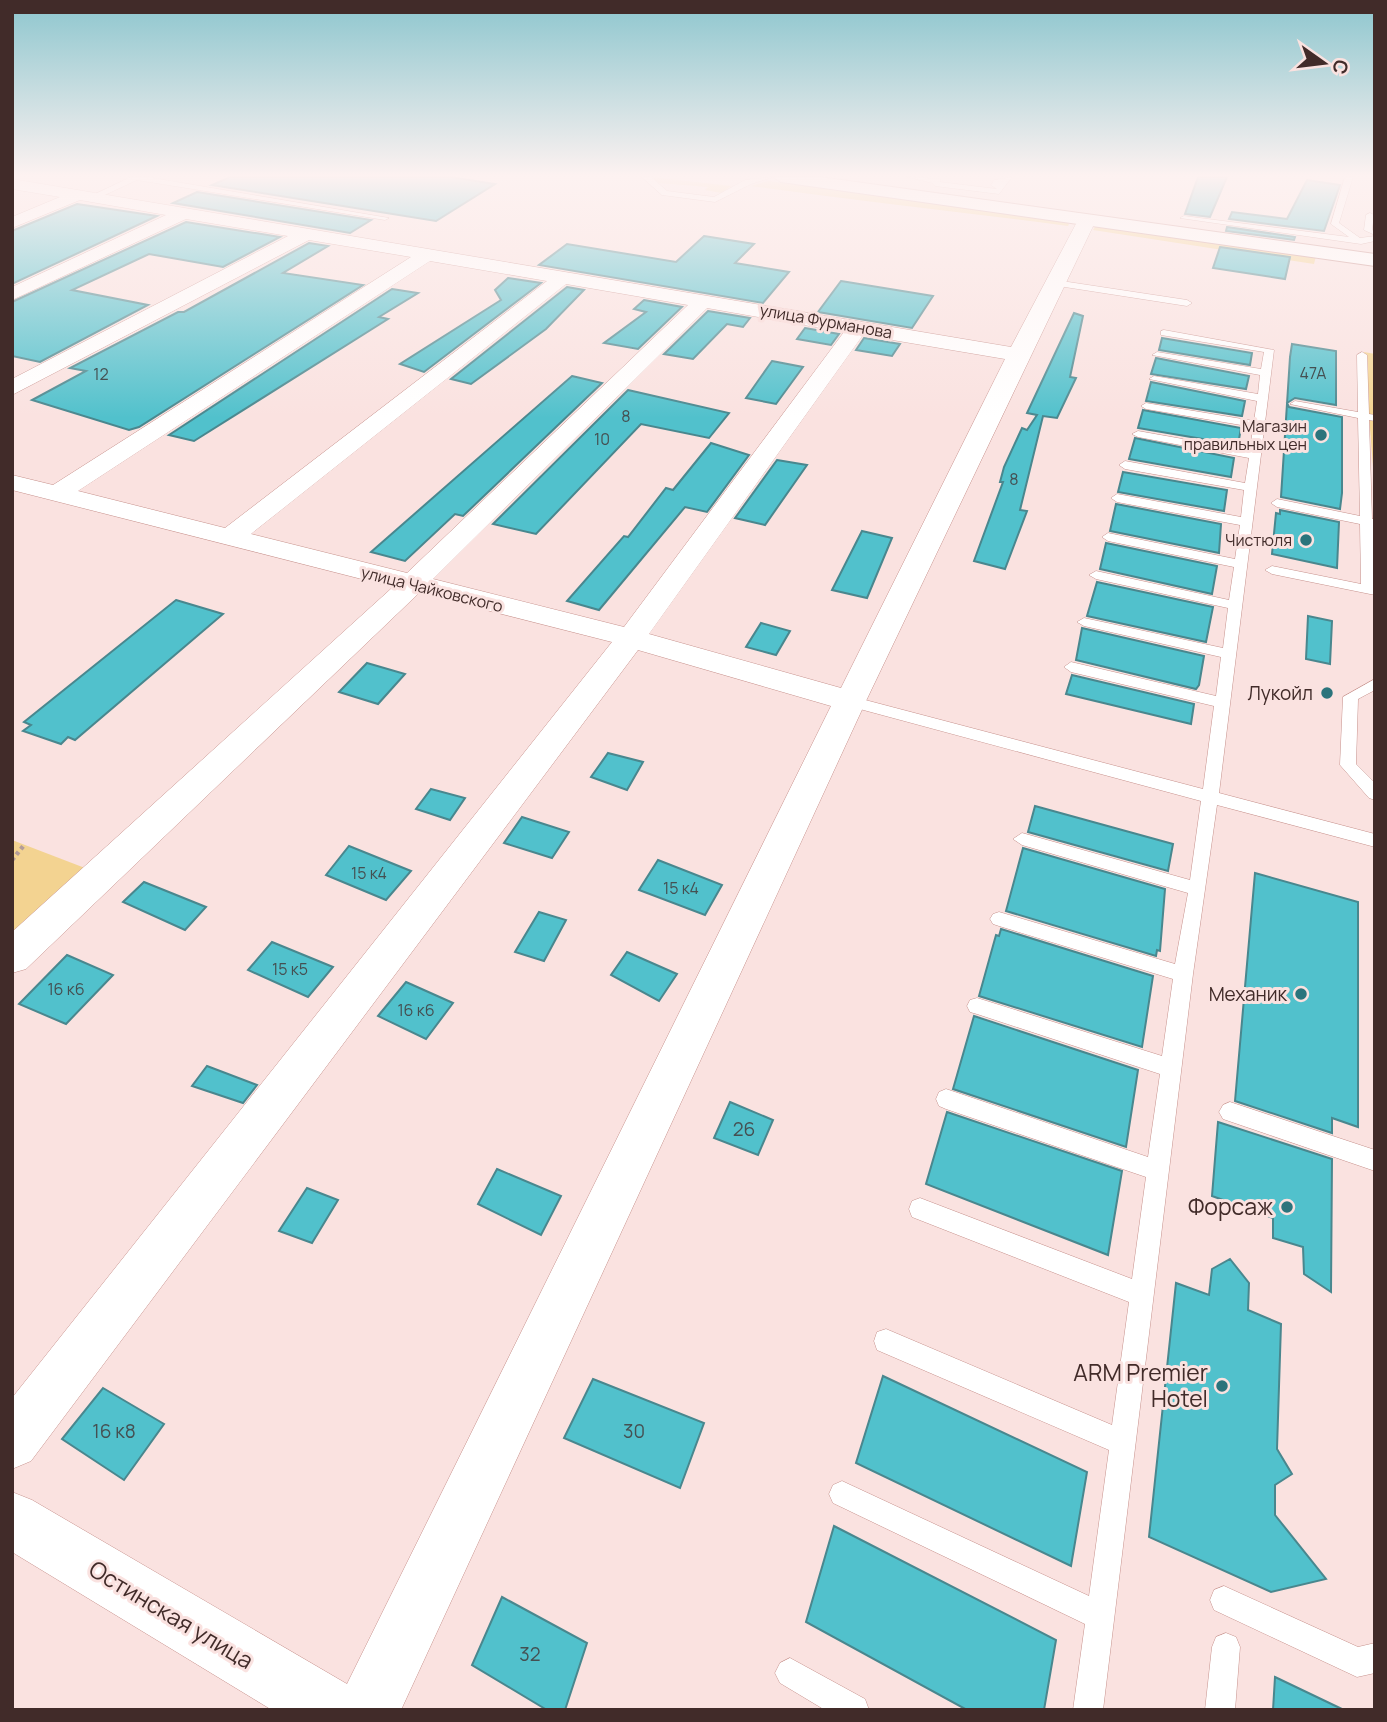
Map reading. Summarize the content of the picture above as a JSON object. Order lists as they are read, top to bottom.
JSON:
{
  "streets": {
    "street": ["улица Фурманова", "улица Чайковского", "Остинская улица"]
  },
  "places": [
    "Магазин правильных цен",
    "Чистюля",
    "Лукойл",
    "Механик",
    "Форсаж",
    "ARM Premier Hotel"
  ],
  "house_numbers": [
    "47А",
    "12",
    "8",
    "10",
    "8",
    "15 к4",
    "15 к4",
    "15 к5",
    "16 к6",
    "16 к6",
    "26",
    "16 к8",
    "30",
    "32"
  ],
  "north": "right"
}
